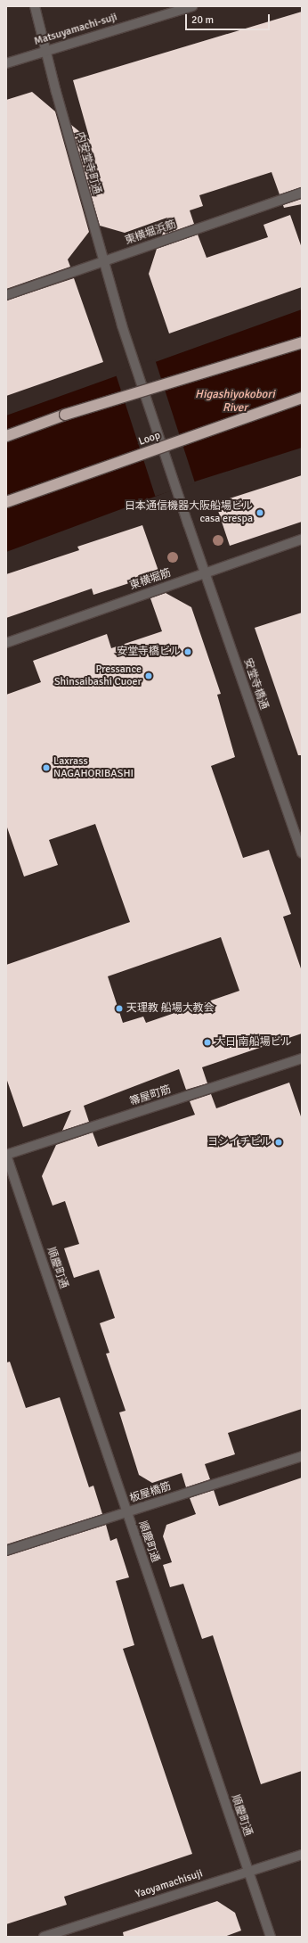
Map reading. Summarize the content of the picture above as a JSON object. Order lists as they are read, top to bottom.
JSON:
{
  "streets": {
    "highway": ["Loop"],
    "street": [
      "Matsuyamachi-suji",
      "内安堂寺町通",
      "東横堀浜筋",
      "東横堀筋",
      "安堂寺橋通",
      "箒屋町筋",
      "順慶町通",
      "板屋橋筋",
      "Yaoyamachisuji"
    ]
  },
  "crossings": [
    ["Matsuyamachi-suji", "内安堂寺町通"],
    ["内安堂寺町通", "東横堀浜筋"],
    ["内安堂寺町通", "安堂寺橋通"],
    ["東横堀筋", "安堂寺橋通"],
    ["箒屋町筋", "順慶町通"],
    ["順慶町通", "板屋橋筋"],
    ["順慶町通", "Yaoyamachisuji"]
  ],
  "water": ["Higashiyokobori River"],
  "places": [
    "日本通信機器大阪船場ビル casa erespa",
    "安堂寺橋ビル",
    "Pressance Shinsaibashi Cuoer",
    "Laxrass NAGAHORIBASHI",
    "天理教 船場大教会",
    "大日 南船場ビル",
    "ヨシイチビル"
  ],
  "scale_bar": "20 m"
}
